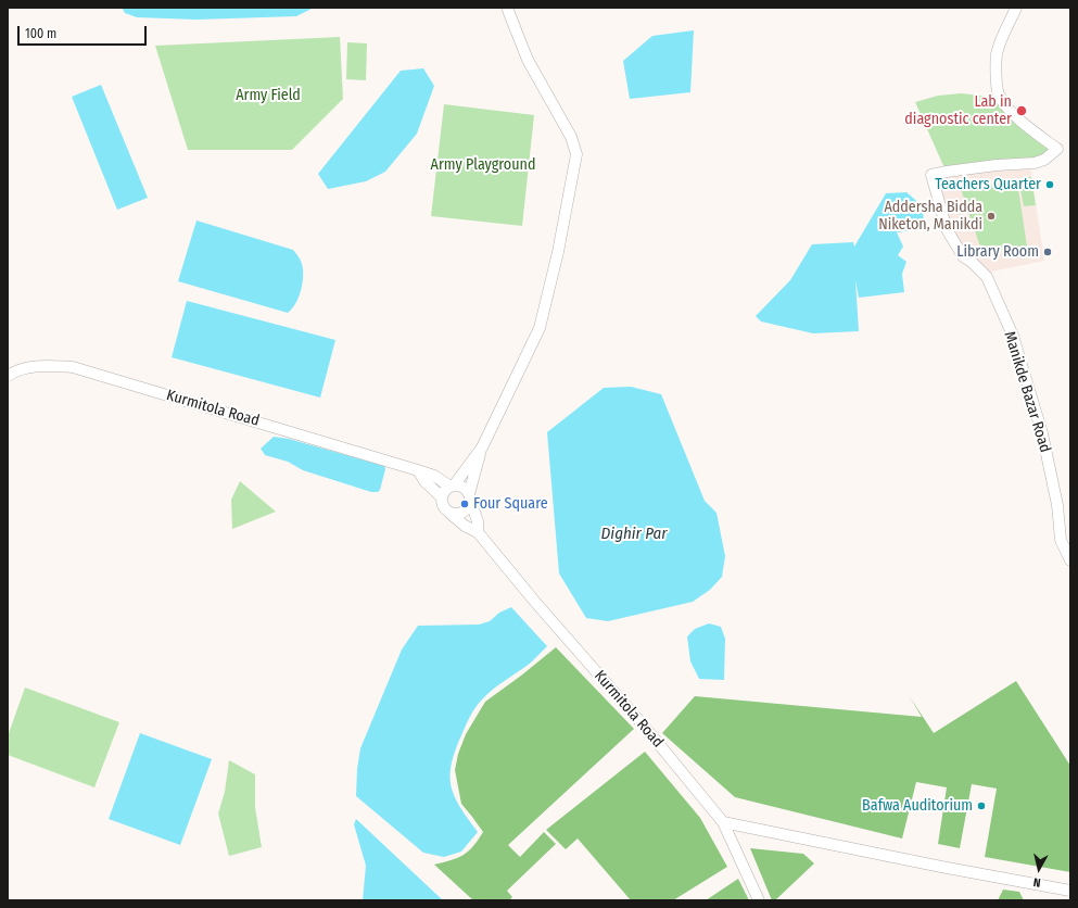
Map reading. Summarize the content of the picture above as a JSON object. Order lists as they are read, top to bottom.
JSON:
{
  "streets": {
    "street": ["Manikde Bazar Road", "Kurmitola Road"]
  },
  "water": ["Dighir Par"],
  "parks": ["Army Field", "Army Playground"],
  "places": [
    "Lab in diagnostic center",
    "Teachers Quarter",
    "Addersha Bidda Niketon, Manikdi",
    "Library Room",
    "Four Square",
    "Bafwa Auditorium"
  ],
  "scale_bar": "100 m",
  "north": "bottom"
}
